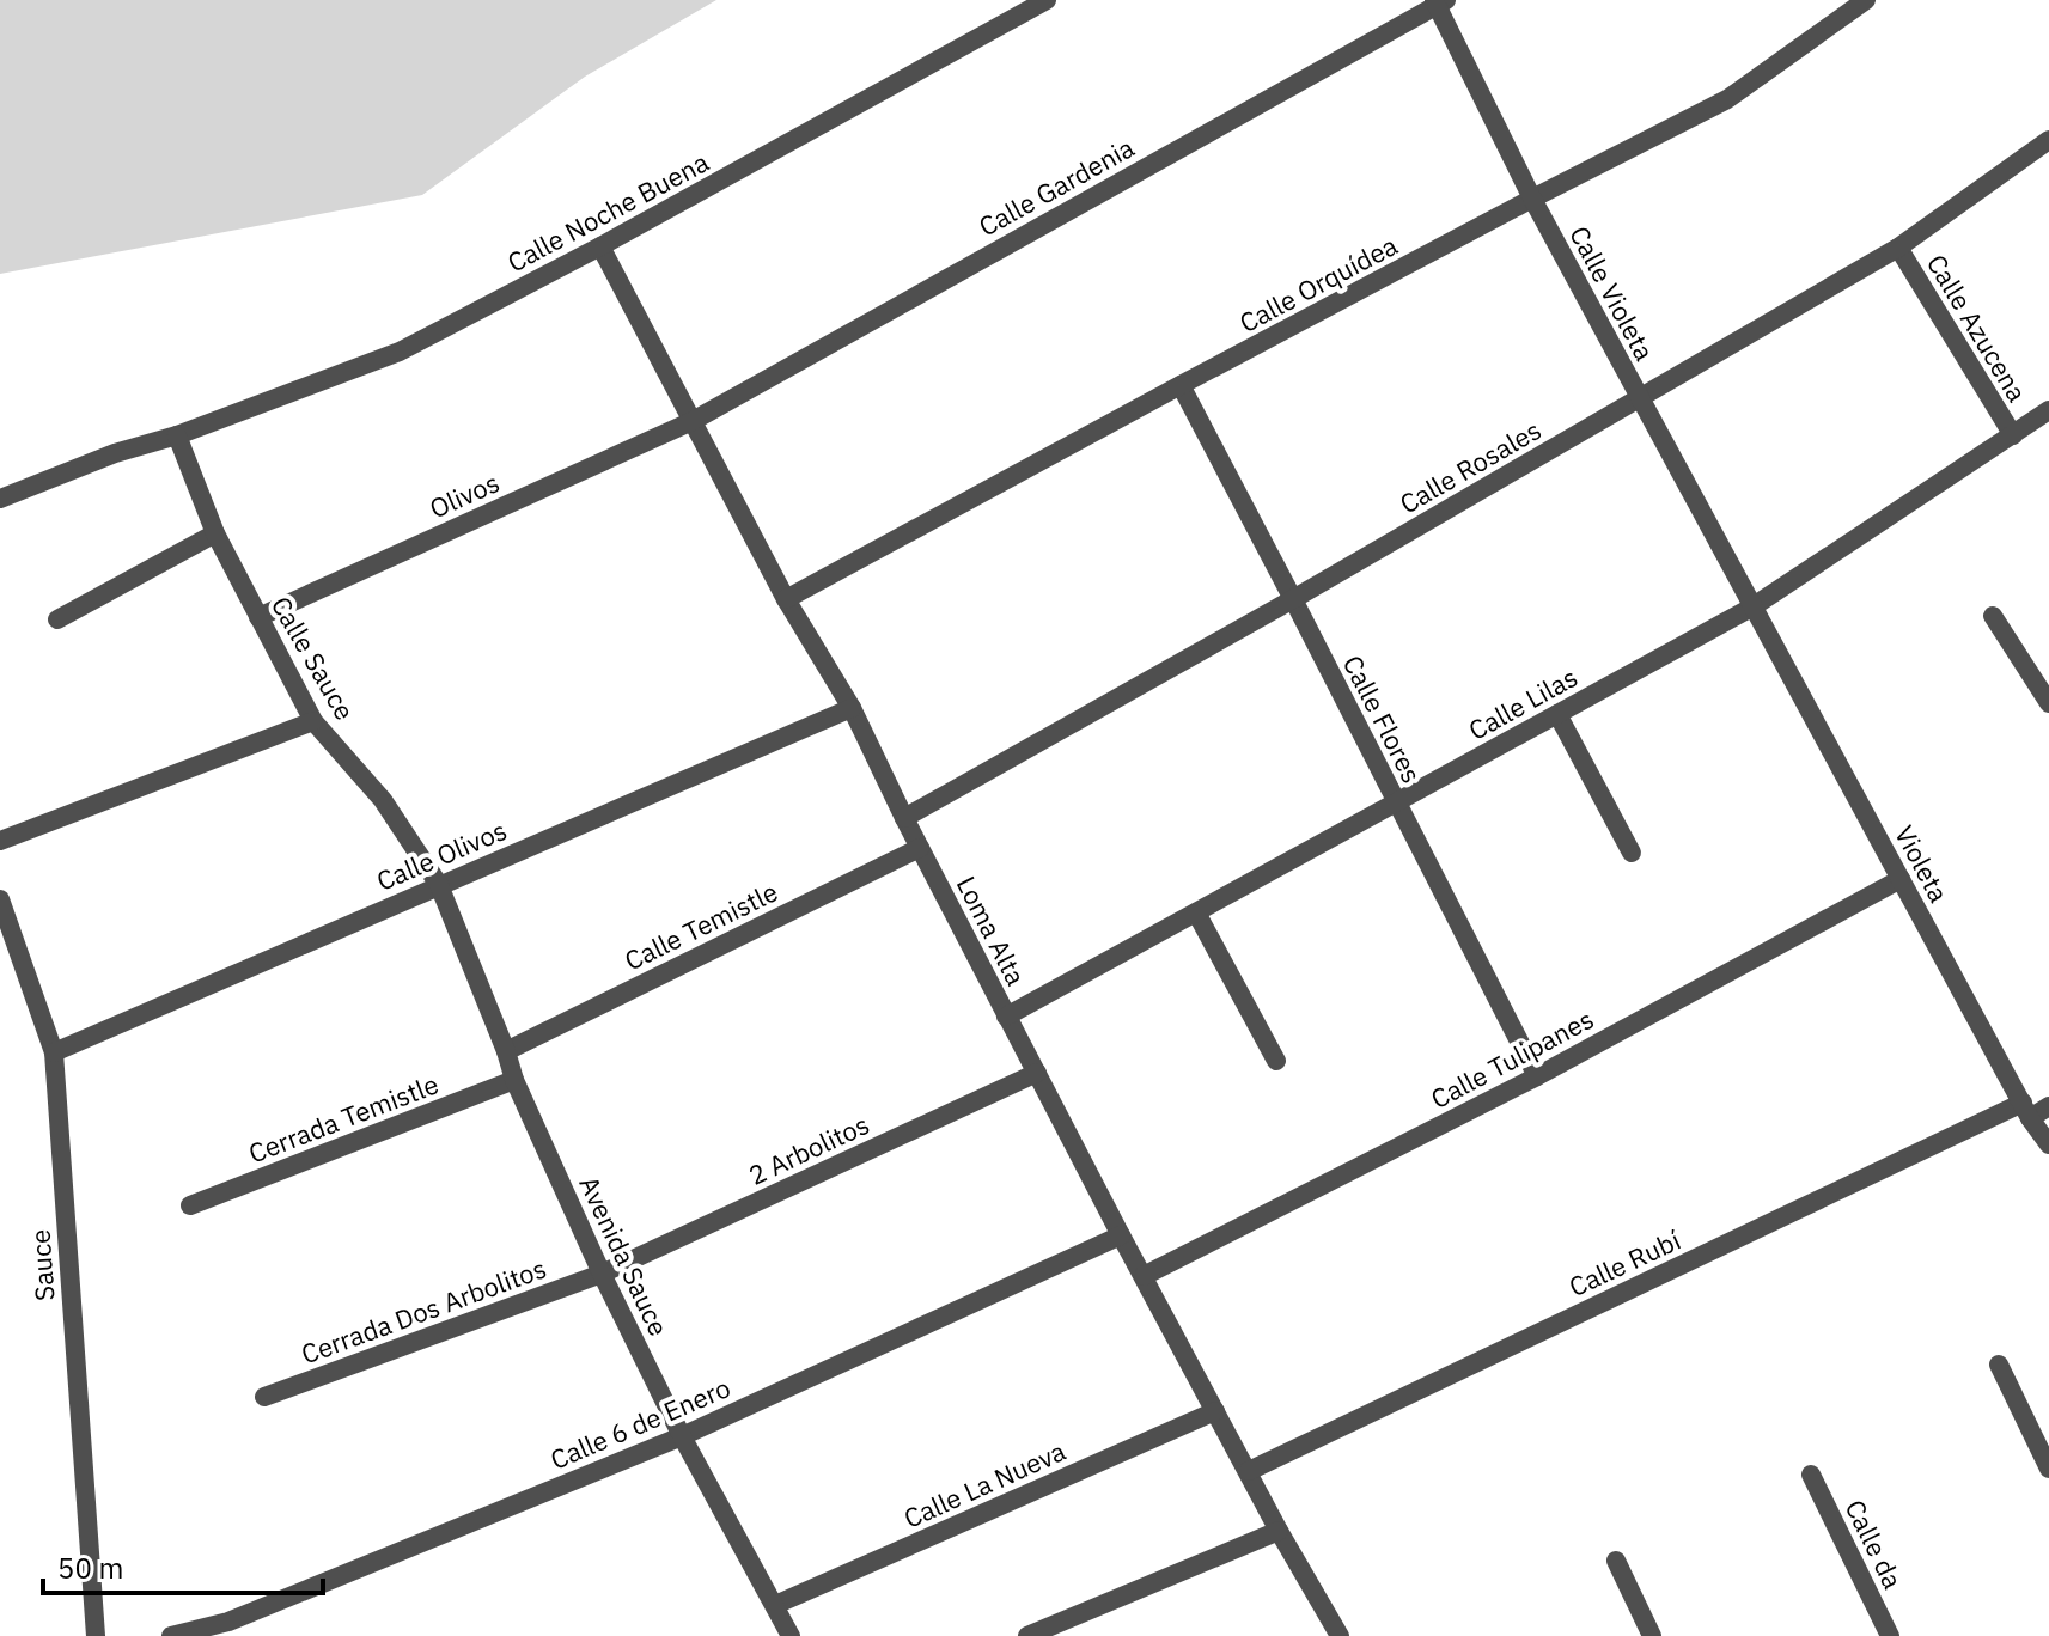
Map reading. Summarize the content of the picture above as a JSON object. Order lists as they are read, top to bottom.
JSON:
{
  "streets": {
    "street": [
      "Calle Gardenia",
      "Calle Noche Buena",
      "Calle Orquídea",
      "Calle Violeta",
      "Calle Azucena",
      "Calle Rosales",
      "Olivos",
      "Calle Sauce",
      "Calle Lilas",
      "Calle Flores",
      "Calle Olivos",
      "Violeta",
      "Calle Temistle",
      "Loma Alta",
      "Calle Tulipanes",
      "Cerrada Temistle",
      "2 Arbolitos",
      "Avenida Sauce",
      "Calle Rubí",
      "Sauce",
      "Cerrada Dos Arbolitos",
      "Calle 6 de Enero",
      "Calle La Nueva",
      "Calle da"
    ]
  },
  "crossings": [
    ["Calle Gardenia", "Calle Violeta"],
    ["Calle Gardenia", "Olivos"],
    ["Calle Gardenia", "Loma Alta"],
    ["Calle Noche Buena", "Calle Sauce"],
    ["Calle Noche Buena", "Loma Alta"],
    ["Calle Orquídea", "Calle Violeta"],
    ["Calle Orquídea", "Calle Flores"],
    ["Calle Orquídea", "Loma Alta"],
    ["Calle Violeta", "Calle Rosales"],
    ["Calle Violeta", "Calle Lilas"],
    ["Calle Violeta", "Violeta"],
    ["Calle Azucena", "Calle Rosales"],
    ["Calle Azucena", "Calle Lilas"],
    ["Calle Rosales", "Calle Flores"],
    ["Calle Rosales", "Loma Alta"],
    ["Olivos", "Calle Sauce"],
    ["Olivos", "Loma Alta"],
    ["Calle Sauce", "Calle Olivos"],
    ["Calle Sauce", "Avenida Sauce"],
    ["Calle Lilas", "Calle Flores"],
    ["Calle Lilas", "Violeta"],
    ["Calle Lilas", "Loma Alta"],
    ["Calle Flores", "Calle Tulipanes"],
    ["Calle Olivos", "Loma Alta"],
    ["Calle Olivos", "Avenida Sauce"],
    ["Calle Olivos", "Sauce"],
    ["Violeta", "Calle Tulipanes"],
    ["Violeta", "Calle Rubí"],
    ["Calle Temistle", "Loma Alta"],
    ["Calle Temistle", "Avenida Sauce"],
    ["Loma Alta", "Calle Tulipanes"],
    ["Loma Alta", "2 Arbolitos"],
    ["Loma Alta", "Calle Rubí"],
    ["Loma Alta", "Calle 6 de Enero"],
    ["Loma Alta", "Calle La Nueva"],
    ["Cerrada Temistle", "Avenida Sauce"],
    ["2 Arbolitos", "Avenida Sauce"],
    ["2 Arbolitos", "Cerrada Dos Arbolitos"],
    ["Avenida Sauce", "Cerrada Dos Arbolitos"],
    ["Avenida Sauce", "Calle 6 de Enero"],
    ["Avenida Sauce", "Calle La Nueva"]
  ],
  "scale_bar": "50 m"
}
